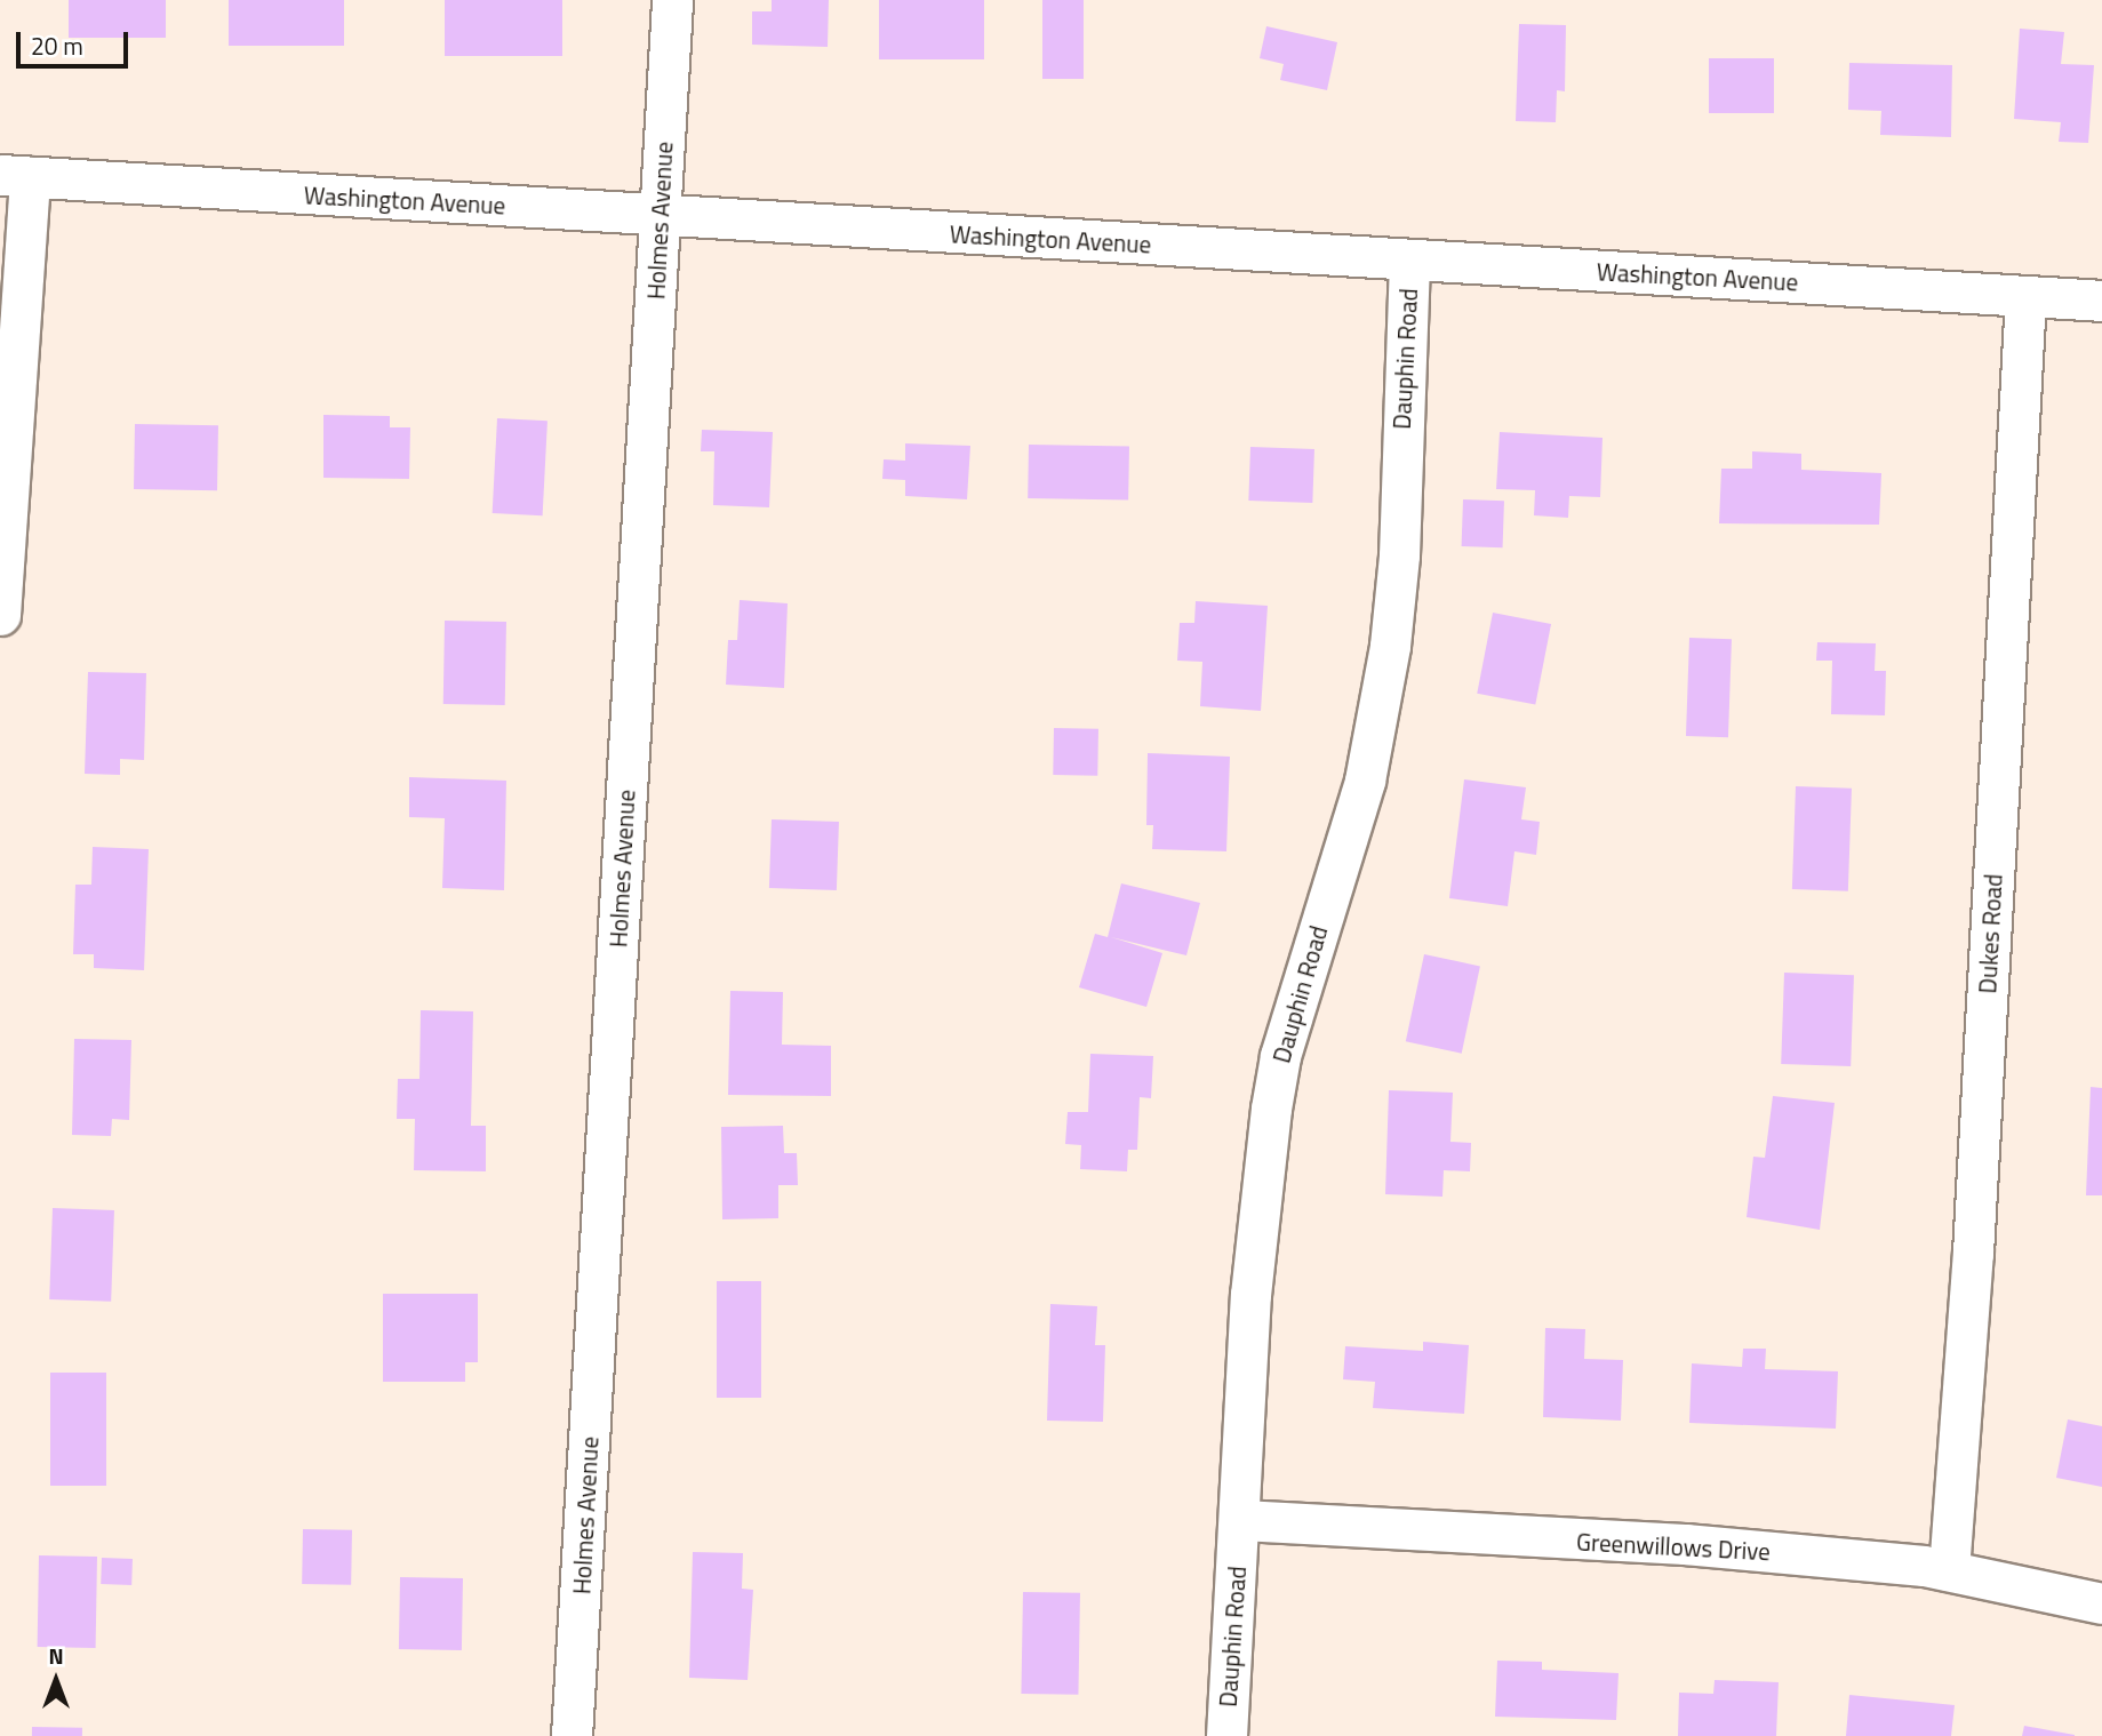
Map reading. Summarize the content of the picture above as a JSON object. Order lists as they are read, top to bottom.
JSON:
{
  "streets": {
    "street": [
      "Washington Avenue",
      "Holmes Avenue",
      "Dauphin Road",
      "Dukes Road",
      "Greenwillows Drive"
    ]
  },
  "crossings": [
    ["Washington Avenue", "Holmes Avenue"],
    ["Washington Avenue", "Dauphin Road"],
    ["Washington Avenue", "Dukes Road"],
    ["Dauphin Road", "Greenwillows Drive"],
    ["Dukes Road", "Greenwillows Drive"]
  ],
  "scale_bar": "20 m",
  "north": "top"
}
